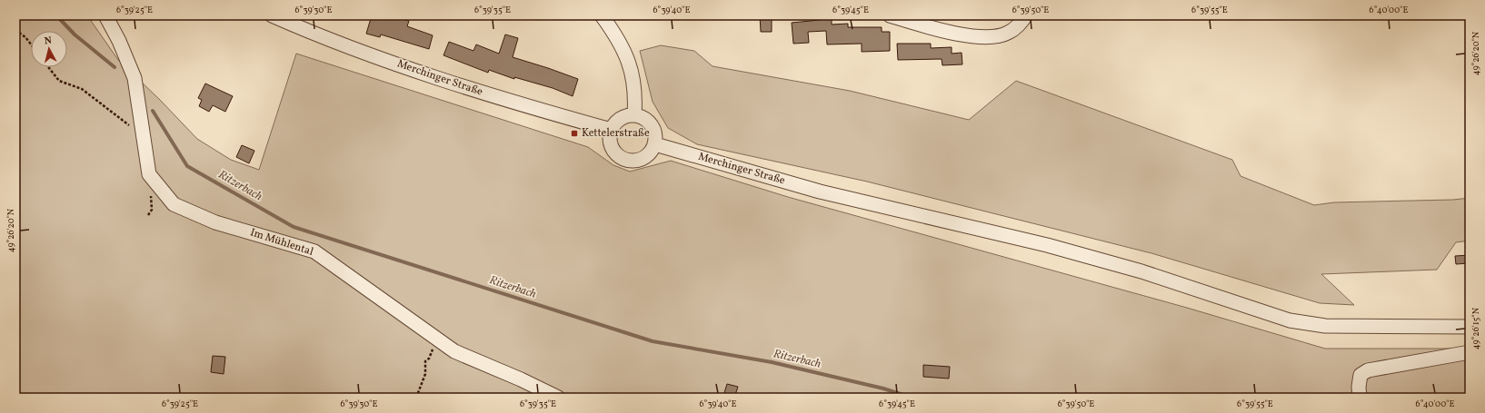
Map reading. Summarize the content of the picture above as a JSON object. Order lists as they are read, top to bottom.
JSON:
{
  "streets": {
    "street": ["Merchinger Straße", "Im Mühlental"]
  },
  "water": ["Ritzerbach"],
  "places": {
    "transit": ["Kettelerstraße"]
  },
  "north": "top",
  "coordinates": [
    "6°39'25\"E",
    "6°39'30\"E",
    "6°39'35\"E",
    "6°39'40\"E",
    "6°39'45\"E",
    "6°39'50\"E",
    "6°39'55\"E",
    "6°40'00\"E",
    "49°26'20\"N",
    "49°26'15\"N"
  ]
}
